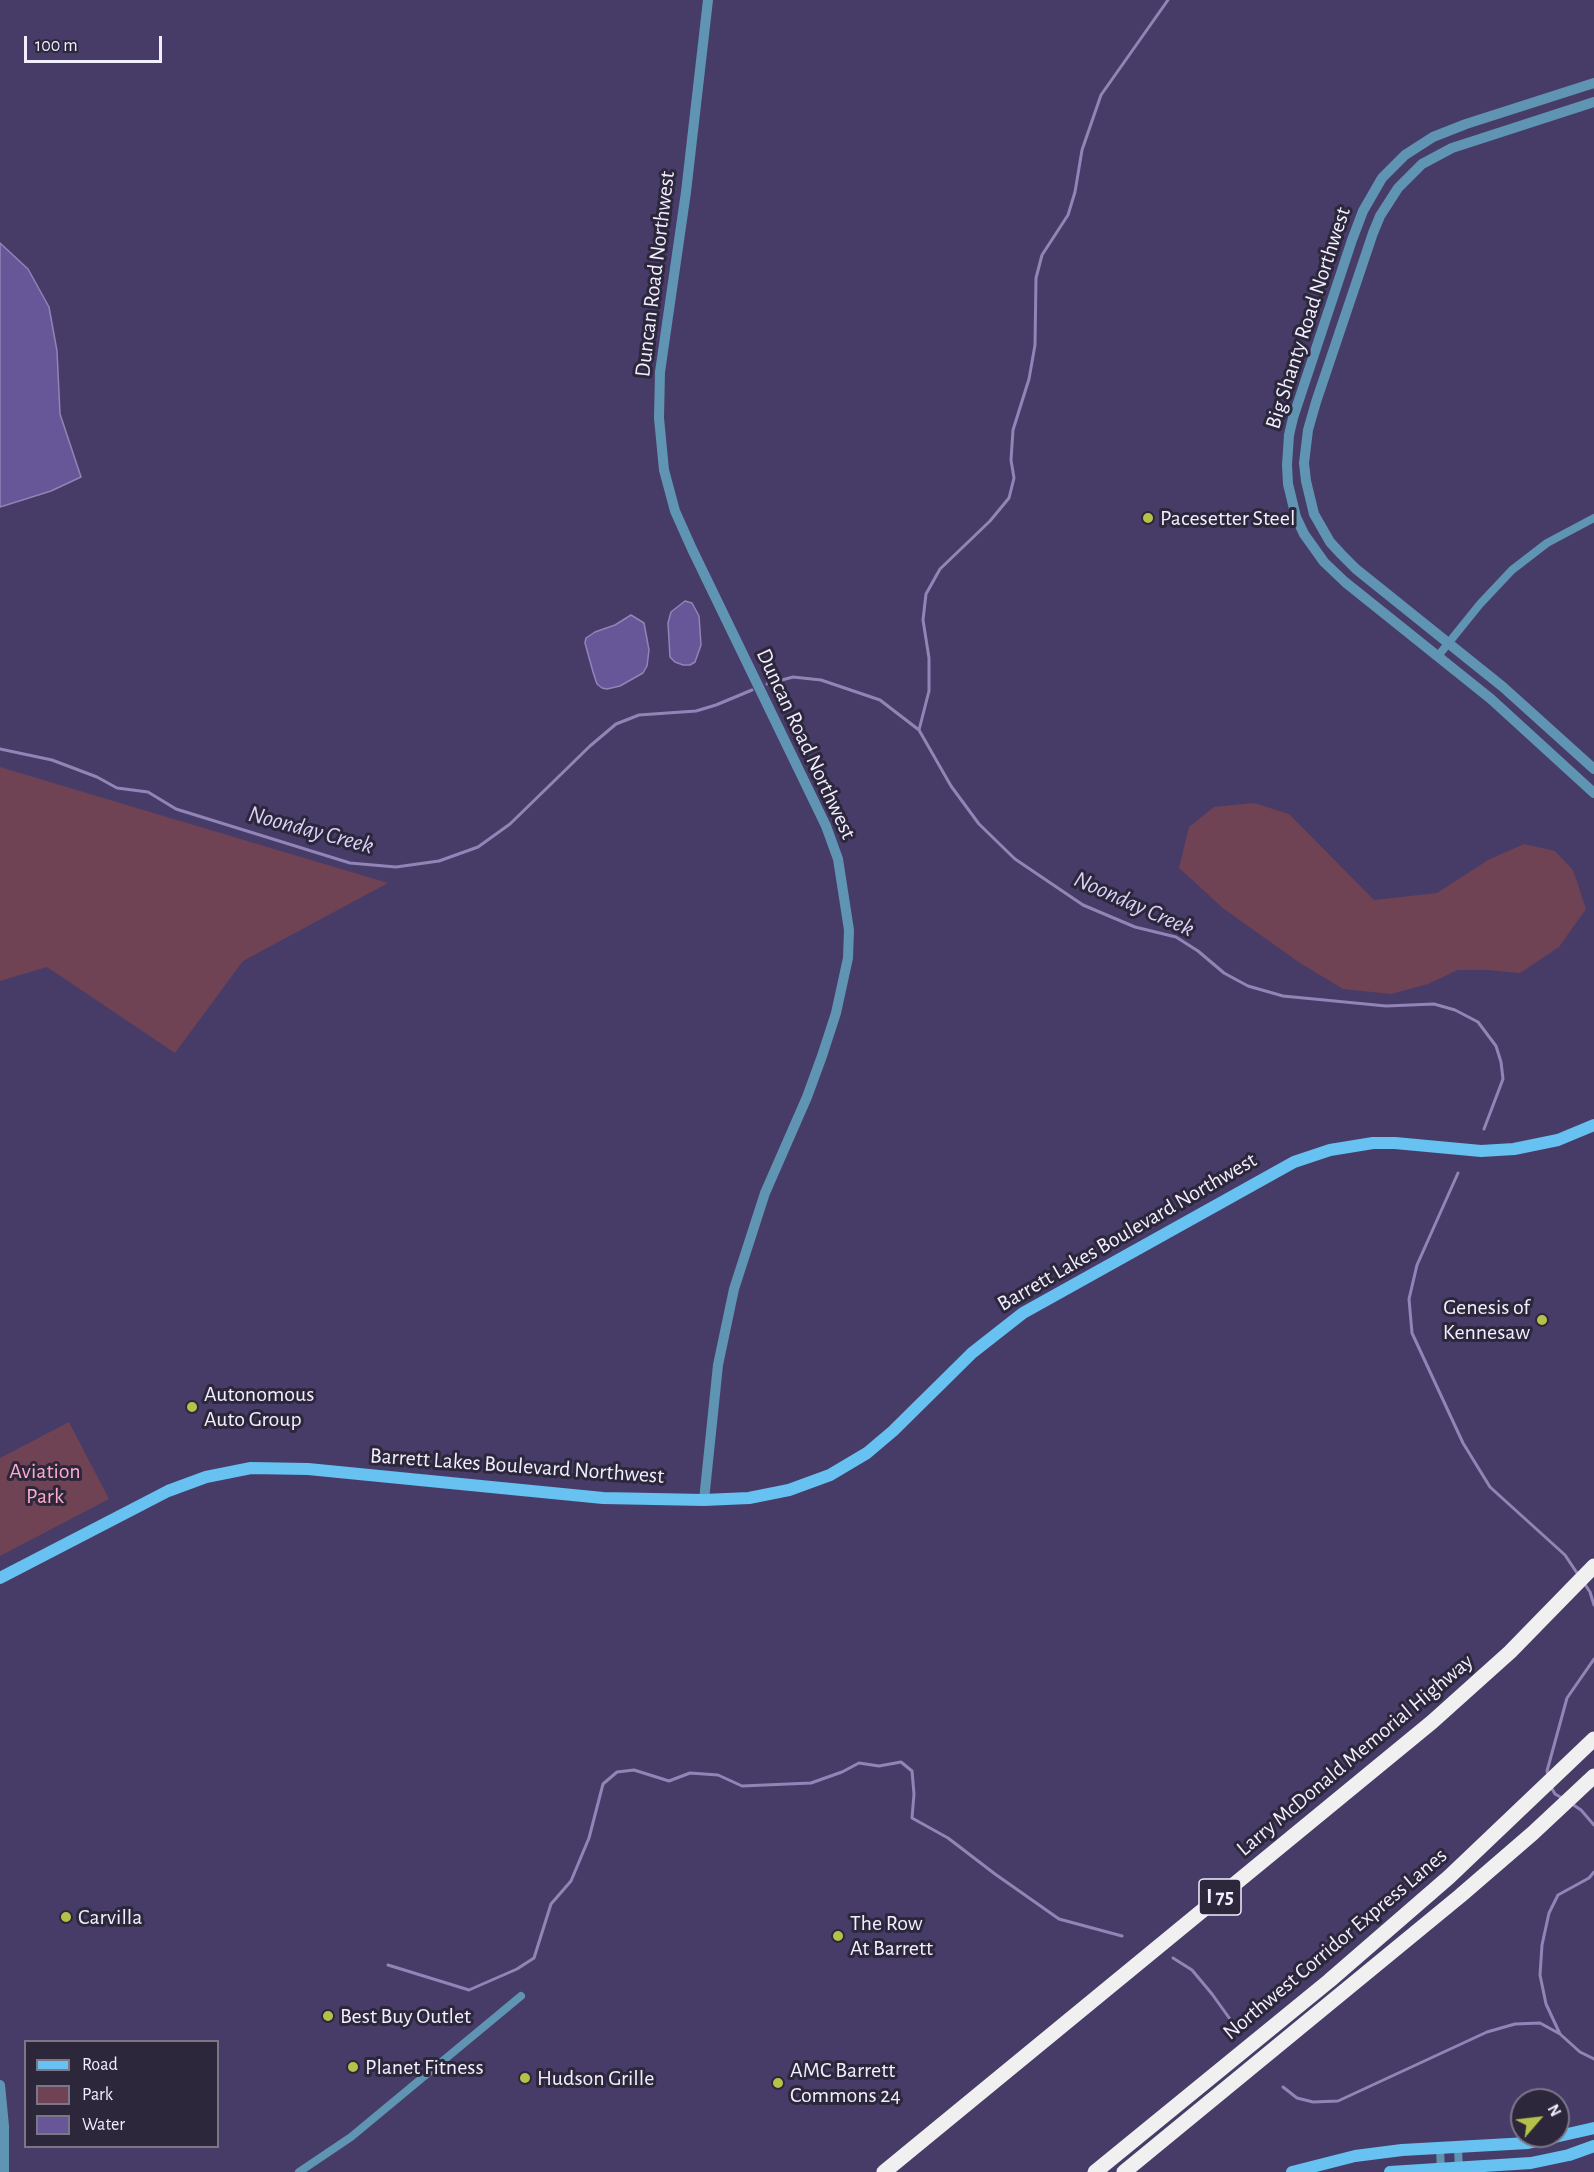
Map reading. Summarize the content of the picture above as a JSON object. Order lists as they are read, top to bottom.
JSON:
{
  "streets": {
    "highway": ["Larry McDonald Memorial Highway", "I 75", "Northwest Corridor Express Lanes"],
    "main road": ["Barrett Lakes Boulevard Northwest"],
    "street": ["Duncan Road Northwest", "Big Shanty Road Northwest"]
  },
  "crossings": [
    ["Duncan Road Northwest", "Barrett Lakes Boulevard Northwest"]
  ],
  "water": ["Noonday Creek"],
  "parks": ["Aviation Park"],
  "places": [
    "Pacesetter Steel",
    "Genesis of Kennesaw",
    "Autonomous Auto Group",
    "Carvilla",
    "The Row At Barrett",
    "Best Buy Outlet",
    "Planet Fitness",
    "Hudson Grille",
    "AMC Barrett Commons 24"
  ],
  "legend": ["Road", "Park", "Water"],
  "scale_bar": "100 m",
  "north": "top right"
}
